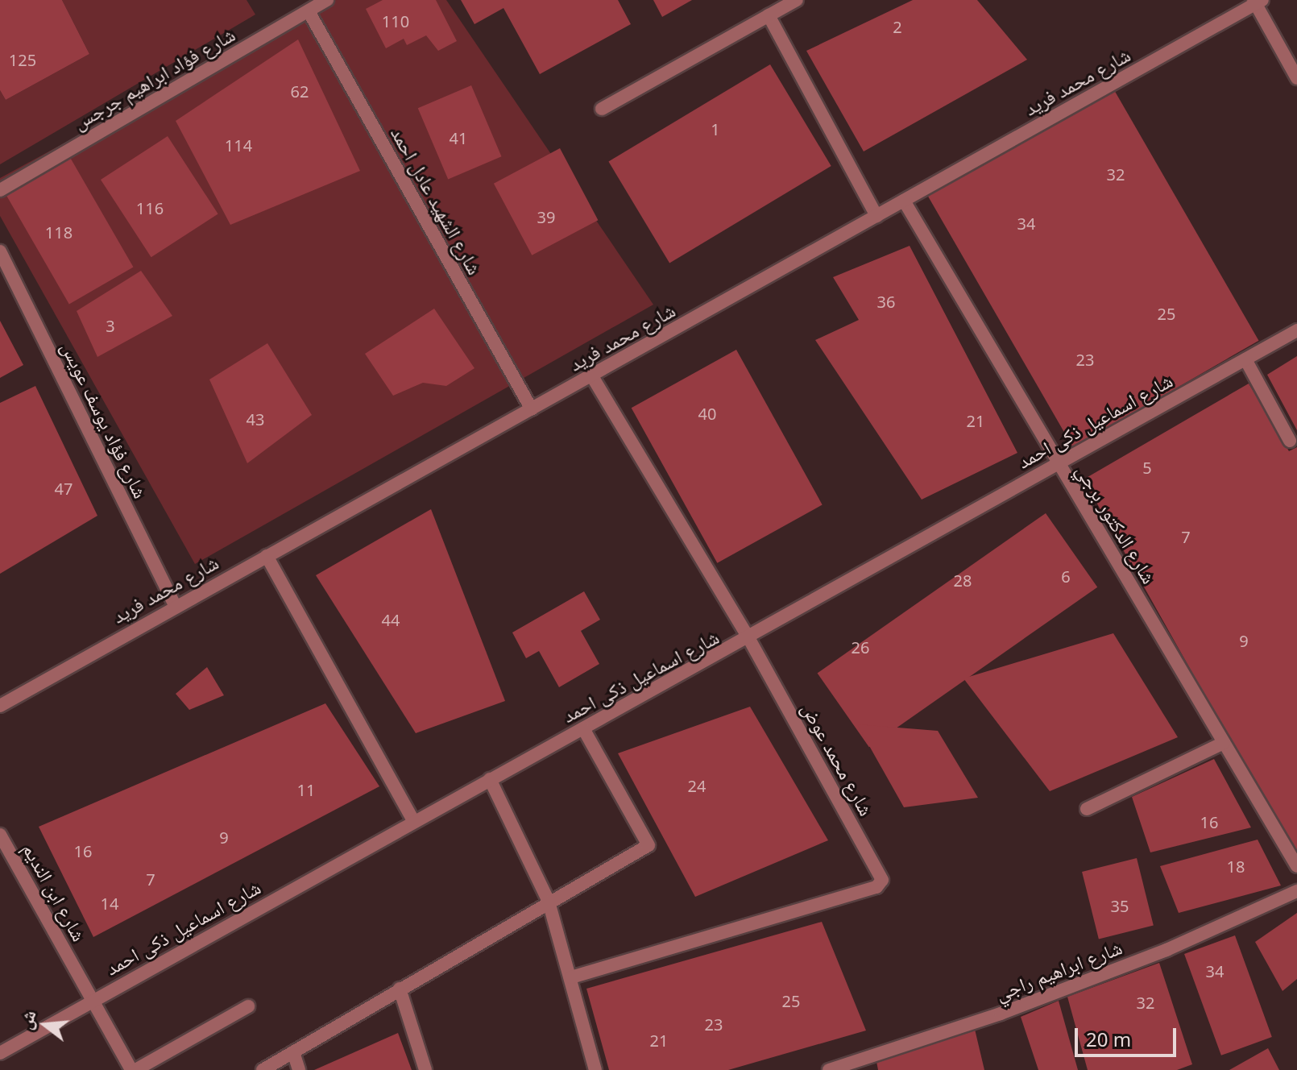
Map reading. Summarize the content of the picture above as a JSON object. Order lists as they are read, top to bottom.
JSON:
{
  "streets": {
    "street": [
      "شارع فؤاد ابراهيم جرجس",
      "شارع محمد فريد",
      "شارع الشهيد عادل احمد",
      "شارع فؤاد يوسف عويس",
      "شارع اسماعيل ذكى احمد",
      "شارع الدكتور برجي",
      "شارع محمد عوض",
      "شارع ابن النديم",
      "شارع ابراهيم راجي"
    ]
  },
  "crossings": [
    ["شارع فؤاد ابراهيم جرجس", "شارع الشهيد عادل احمد"],
    ["شارع محمد فريد", "شارع الشهيد عادل احمد"],
    ["شارع محمد فريد", "شارع فؤاد يوسف عويس"],
    ["شارع محمد فريد", "شارع الدكتور برجي"],
    ["شارع محمد فريد", "شارع محمد عوض"],
    ["شارع اسماعيل ذكى احمد", "شارع الدكتور برجي"],
    ["شارع اسماعيل ذكى احمد", "شارع محمد عوض"],
    ["شارع اسماعيل ذكى احمد", "شارع ابن النديم"]
  ],
  "house_numbers": [
    "110",
    "2",
    "125",
    "62",
    "1",
    "41",
    "114",
    "32",
    "116",
    "39",
    "34",
    "118",
    "36",
    "25",
    "3",
    "23",
    "40",
    "43",
    "21",
    "5",
    "47",
    "7",
    "6",
    "28",
    "44",
    "9",
    "26",
    "24",
    "11",
    "16",
    "9",
    "16",
    "18",
    "7",
    "14",
    "35",
    "34",
    "25",
    "32",
    "23",
    "21"
  ],
  "scale_bar": "20 m",
  "north": "left"
}
